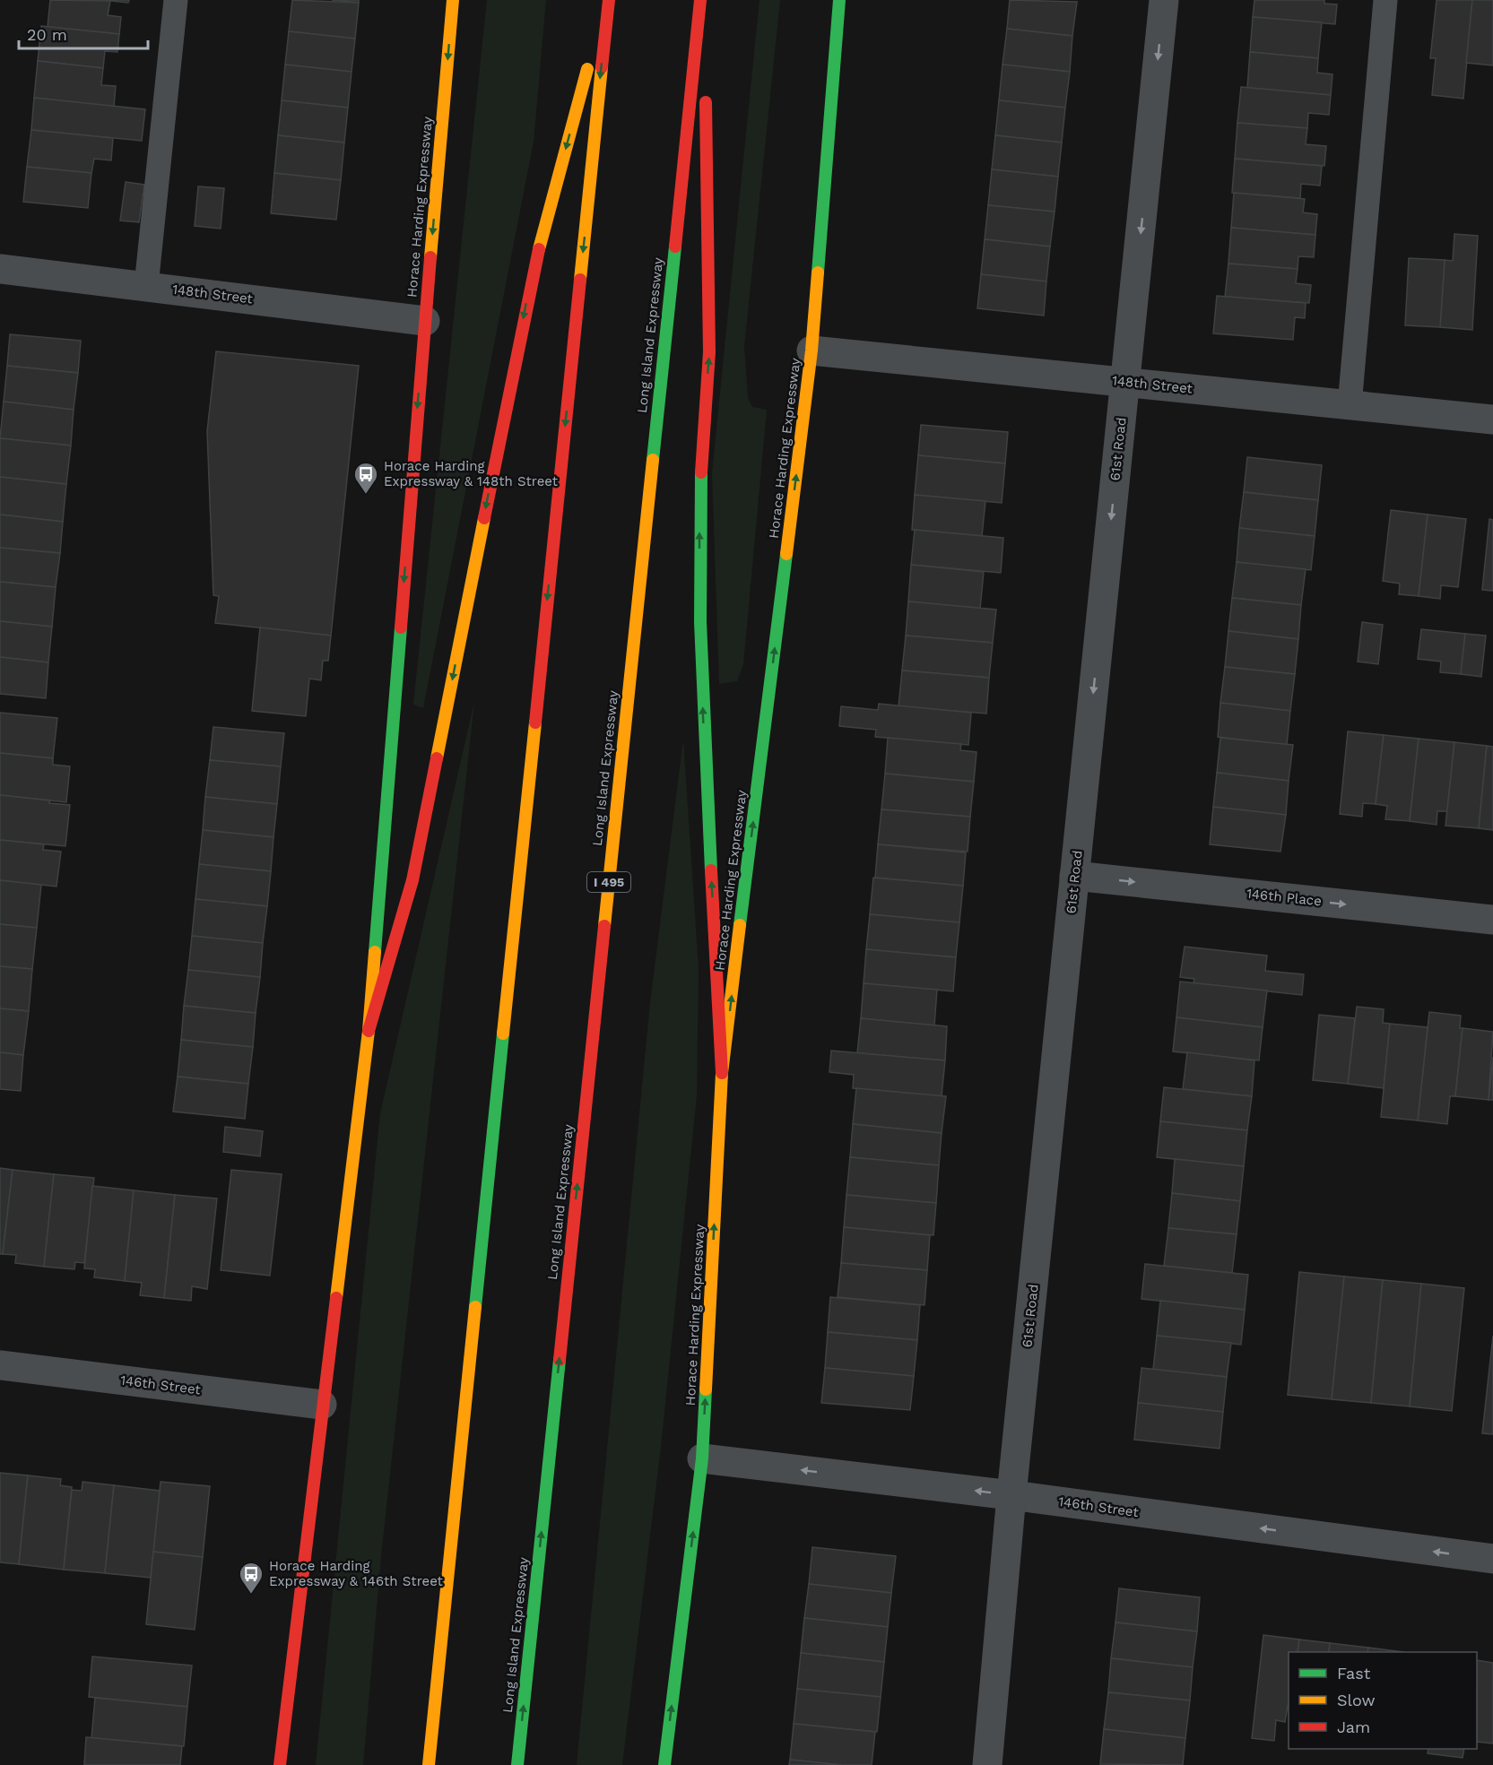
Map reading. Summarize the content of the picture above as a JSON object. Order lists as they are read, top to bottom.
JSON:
{
  "streets": {
    "main road": ["Horace Harding Expressway", "Long Island Expressway", "I 495"],
    "street": [
      "148th Street",
      "61st Road",
      "146th Place",
      "146th Street"
    ]
  },
  "crossings": [
    ["Horace Harding Expressway", "148th Street"],
    ["Horace Harding Expressway", "146th Street"],
    ["148th Street", "61st Road"],
    ["61st Road", "146th Place"],
    ["61st Road", "146th Street"]
  ],
  "one_way": ["61st Road", "146th Place", "146th Street"],
  "places": {
    "bus stop": ["Horace Harding Expressway & 148th Street", "Horace Harding Expressway & 146th Street"]
  },
  "legend": ["Fast", "Slow", "Jam"],
  "scale_bar": "20 m"
}
